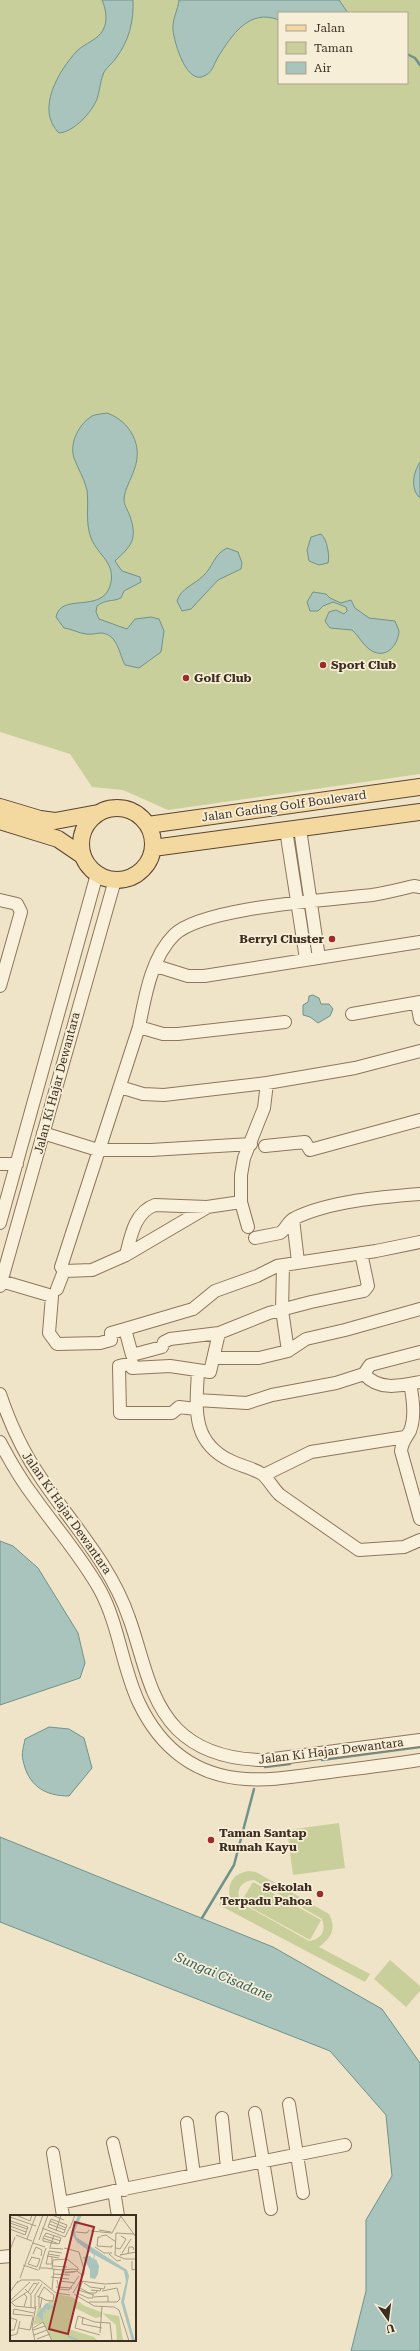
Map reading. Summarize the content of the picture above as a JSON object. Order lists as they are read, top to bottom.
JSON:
{
  "streets": {
    "main road": ["Jalan Gading Golf Boulevard"],
    "street": ["Jalan Ki Hajar Dewantara"]
  },
  "crossings": [
    ["Jalan Gading Golf Boulevard", "Jalan Ki Hajar Dewantara"]
  ],
  "water": ["Sungai Cisadane"],
  "places": [
    "Sport Club",
    "Golf Club",
    "Berryl Cluster",
    "Taman Santap Rumah Kayu",
    "Sekolah Terpadu Pahoa"
  ],
  "legend": ["Jalan", "Taman", "Air"],
  "north": "bottom"
}
